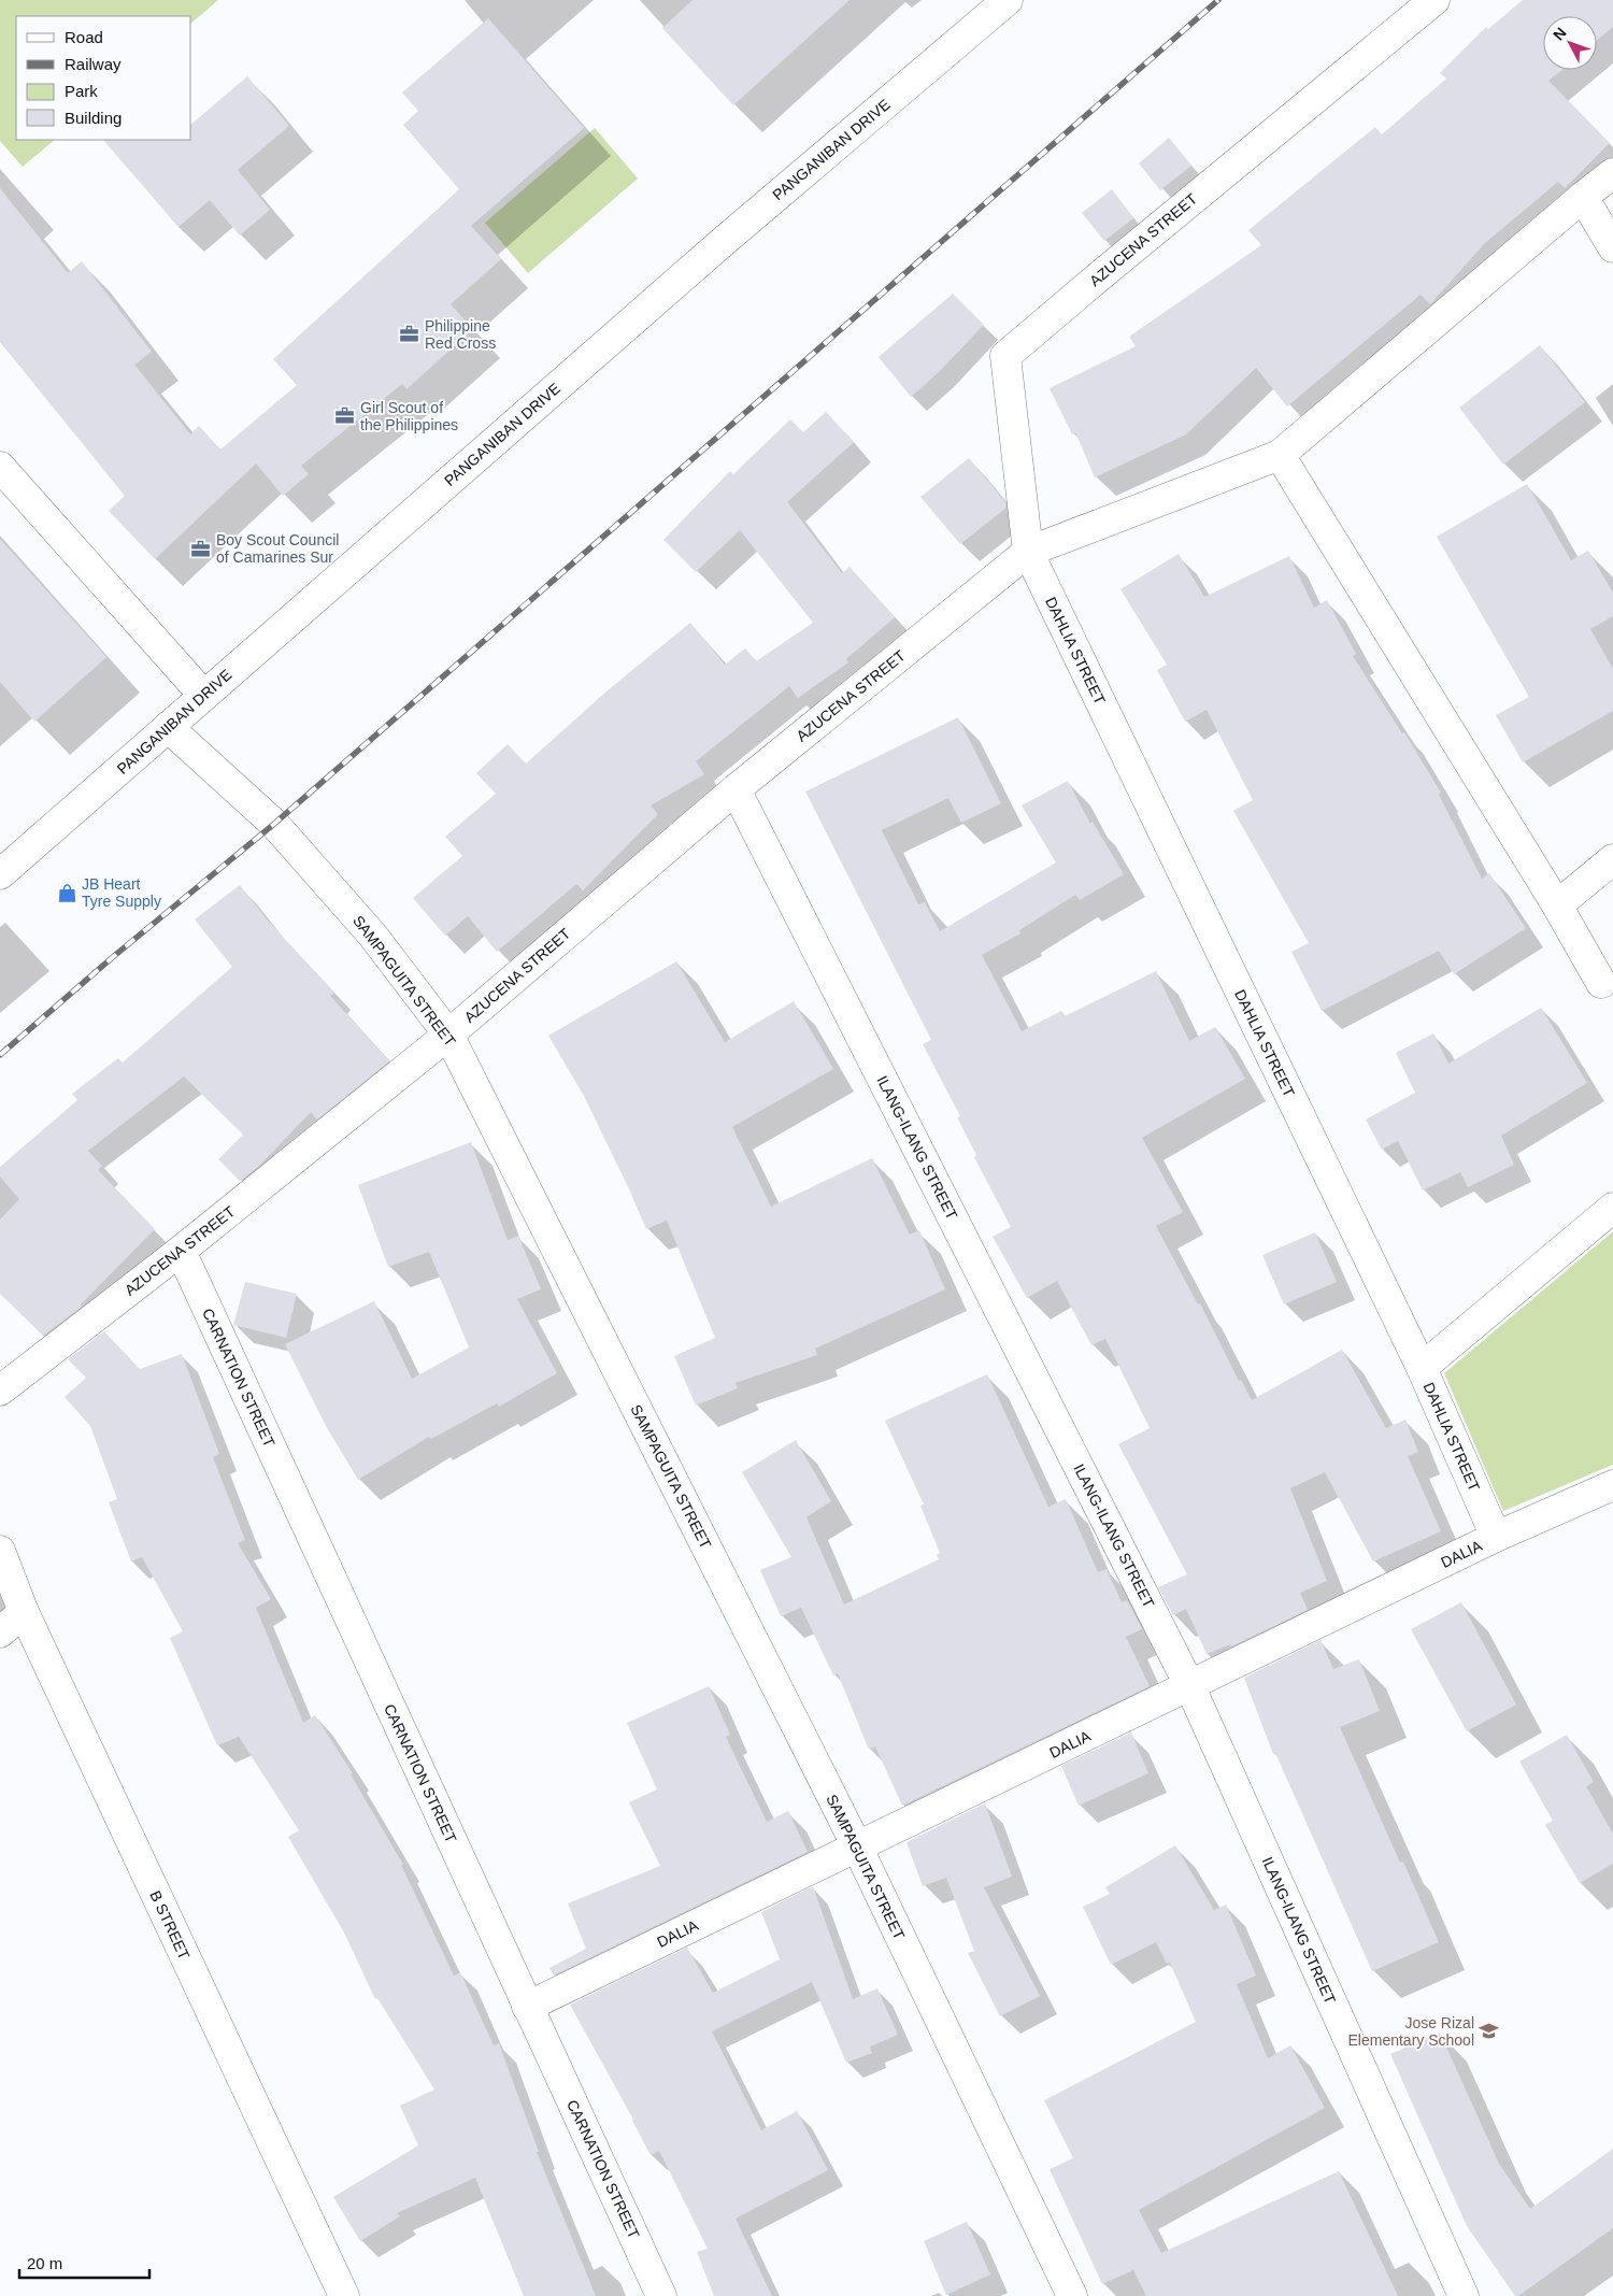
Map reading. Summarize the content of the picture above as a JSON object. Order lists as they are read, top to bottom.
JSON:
{
  "streets": {
    "street": [
      "PANGANIBAN DRIVE",
      "AZUCENA STREET",
      "DAHLIA STREET",
      "SAMPAGUITA STREET",
      "ILANG-ILANG STREET",
      "CARNATION STREET",
      "DALIA",
      "B STREET"
    ]
  },
  "crossings": [
    ["PANGANIBAN DRIVE", "SAMPAGUITA STREET"],
    ["AZUCENA STREET", "DAHLIA STREET"],
    ["AZUCENA STREET", "SAMPAGUITA STREET"],
    ["AZUCENA STREET", "ILANG-ILANG STREET"],
    ["AZUCENA STREET", "CARNATION STREET"],
    ["DAHLIA STREET", "DALIA"],
    ["SAMPAGUITA STREET", "DALIA"],
    ["ILANG-ILANG STREET", "DALIA"],
    ["CARNATION STREET", "DALIA"]
  ],
  "places": {
    "office": ["Philippine Red Cross", "Girl Scout of the Philippines", "Boy Scout Council of Camarines Sur"],
    "shop": ["JB Heart Tyre Supply"],
    "school or university": ["Jose Rizal Elementary School"]
  },
  "legend": [
    "Road",
    "Railway",
    "Park",
    "Building"
  ],
  "scale_bar": "20 m",
  "north": "top left"
}
